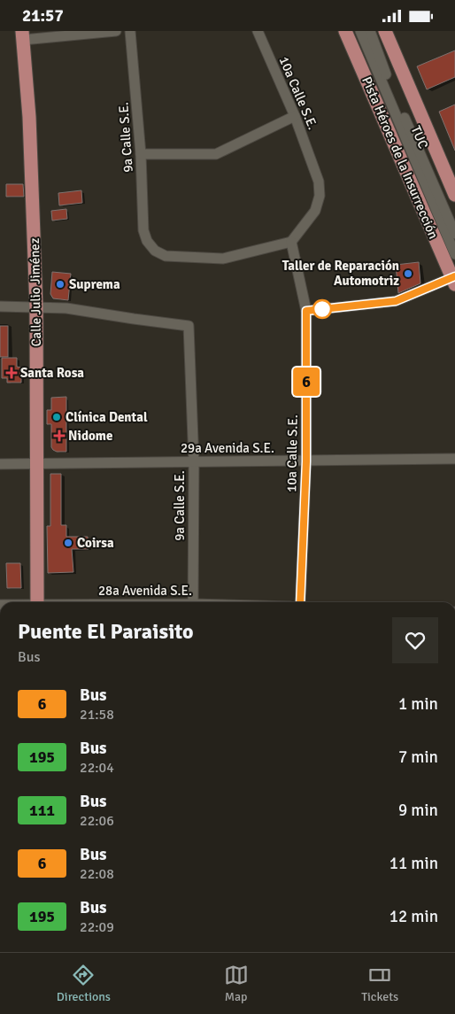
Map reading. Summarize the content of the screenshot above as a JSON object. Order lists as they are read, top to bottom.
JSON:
{
  "streets": {
    "main road": ["Pista Héroes de la Insurrección", "Calle Julio Jiménez"],
    "street": [
      "10a Calle S.E.",
      "9a Calle S.E.",
      "TUC",
      "29a Avenida S.E."
    ]
  },
  "crossings": [
    ["10a Calle S.E.", "9a Calle S.E."],
    ["10a Calle S.E.", "29a Avenida S.E."],
    ["9a Calle S.E.", "Calle Julio Jiménez"],
    ["9a Calle S.E.", "29a Avenida S.E."],
    ["Calle Julio Jiménez", "29a Avenida S.E."]
  ],
  "places": {
    "other": [
      "Taller de Reparación Automotriz",
      "Suprema",
      "Clínica Dental",
      "Coirsa"
    ],
    "health": ["Santa Rosa", "Nidome"]
  },
  "lines": ["bus line 6"],
  "page": {
    "status": "21:57",
    "on_map": "6",
    "heading": ["Puente El Paraisito", "Bus"],
    "list": [
      {
        "mark": "6",
        "name": "Bus",
        "note": "21:58",
        "value": "1 min"
      },
      {
        "mark": "195",
        "name": "Bus",
        "note": "22:04",
        "value": "7 min"
      },
      {
        "mark": "111",
        "name": "Bus",
        "note": "22:06",
        "value": "9 min"
      },
      {
        "mark": "6",
        "name": "Bus",
        "note": "22:08",
        "value": "11 min"
      },
      {
        "mark": "195",
        "name": "Bus",
        "note": "22:09",
        "value": "12 min"
      }
    ],
    "tabs": ["Directions", "Map", "Tickets"]
  }
}
